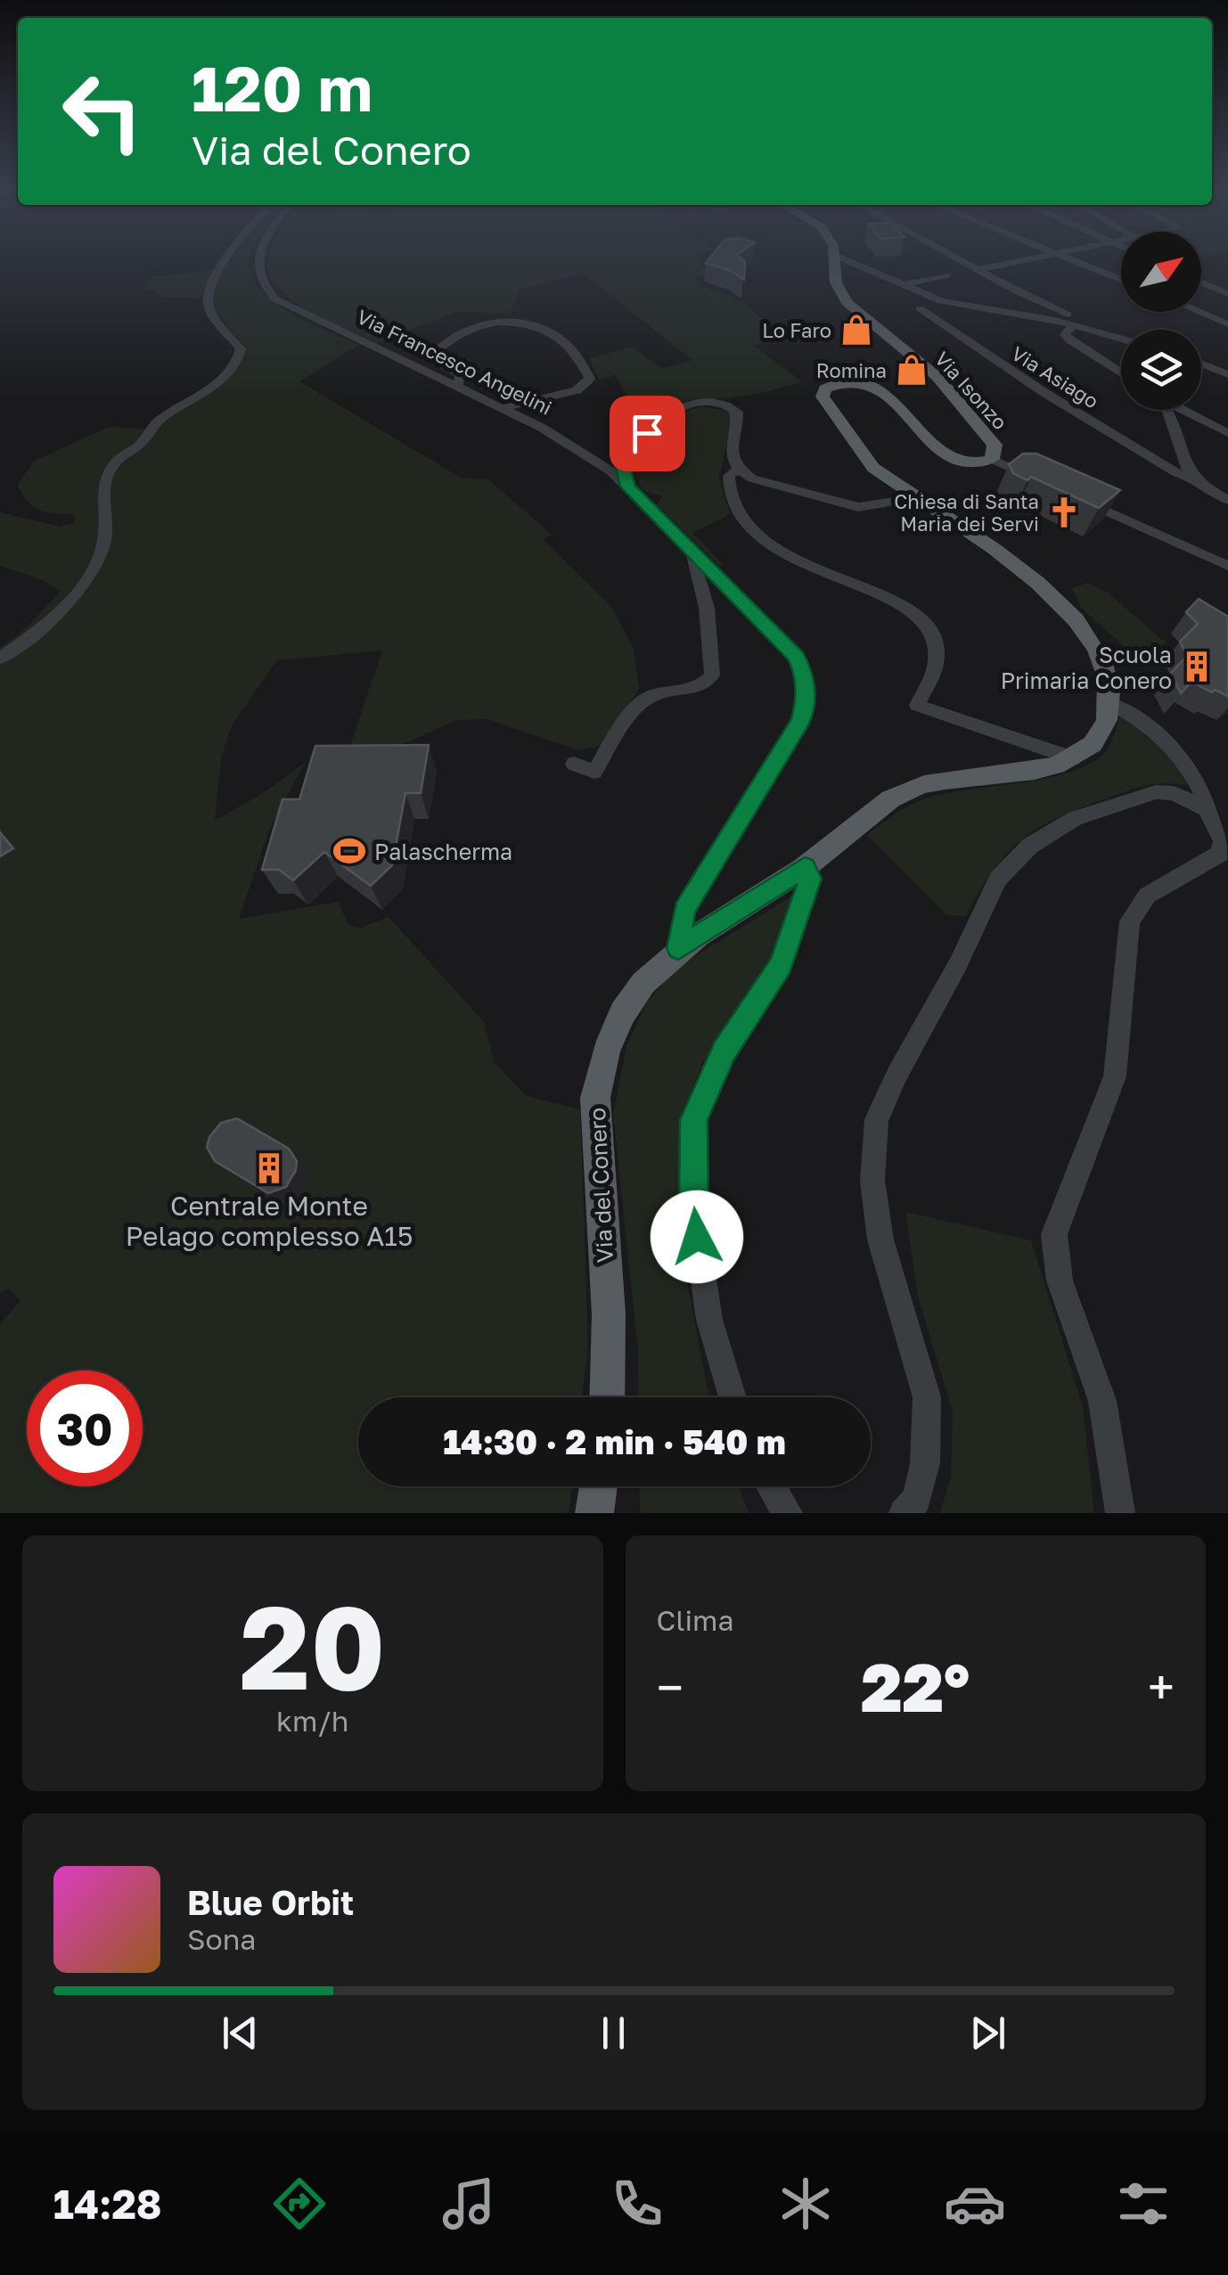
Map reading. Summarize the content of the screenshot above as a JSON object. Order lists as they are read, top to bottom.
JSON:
{
  "streets": {
    "main road": ["Via Isonzo", "Via del Conero"],
    "street": ["Via Francesco Angelini", "Via Asiago"]
  },
  "crossings": [
    ["Via Francesco Angelini", "Via del Conero"]
  ],
  "places": {
    "shop": ["Lo Faro", "Romina"],
    "church": ["Chiesa di Santa Maria dei Servi"],
    "building": ["Scuola Primaria Conero", "Centrale Monte Pelago complesso A15"],
    "sports": ["Palascherma"]
  },
  "north": "top right",
  "page": {
    "turn": ["120 m", "Via del Conero"],
    "limit": "30",
    "trip": "14:30 · 2 min · 540 m",
    "tile": [
      ["20", "km/h"],
      "Clima"
    ],
    "heat": ["−", "22°", "+"],
    "song": ["Blue Orbit", "Sona"],
    "tabs": "14:28"
  }
}
